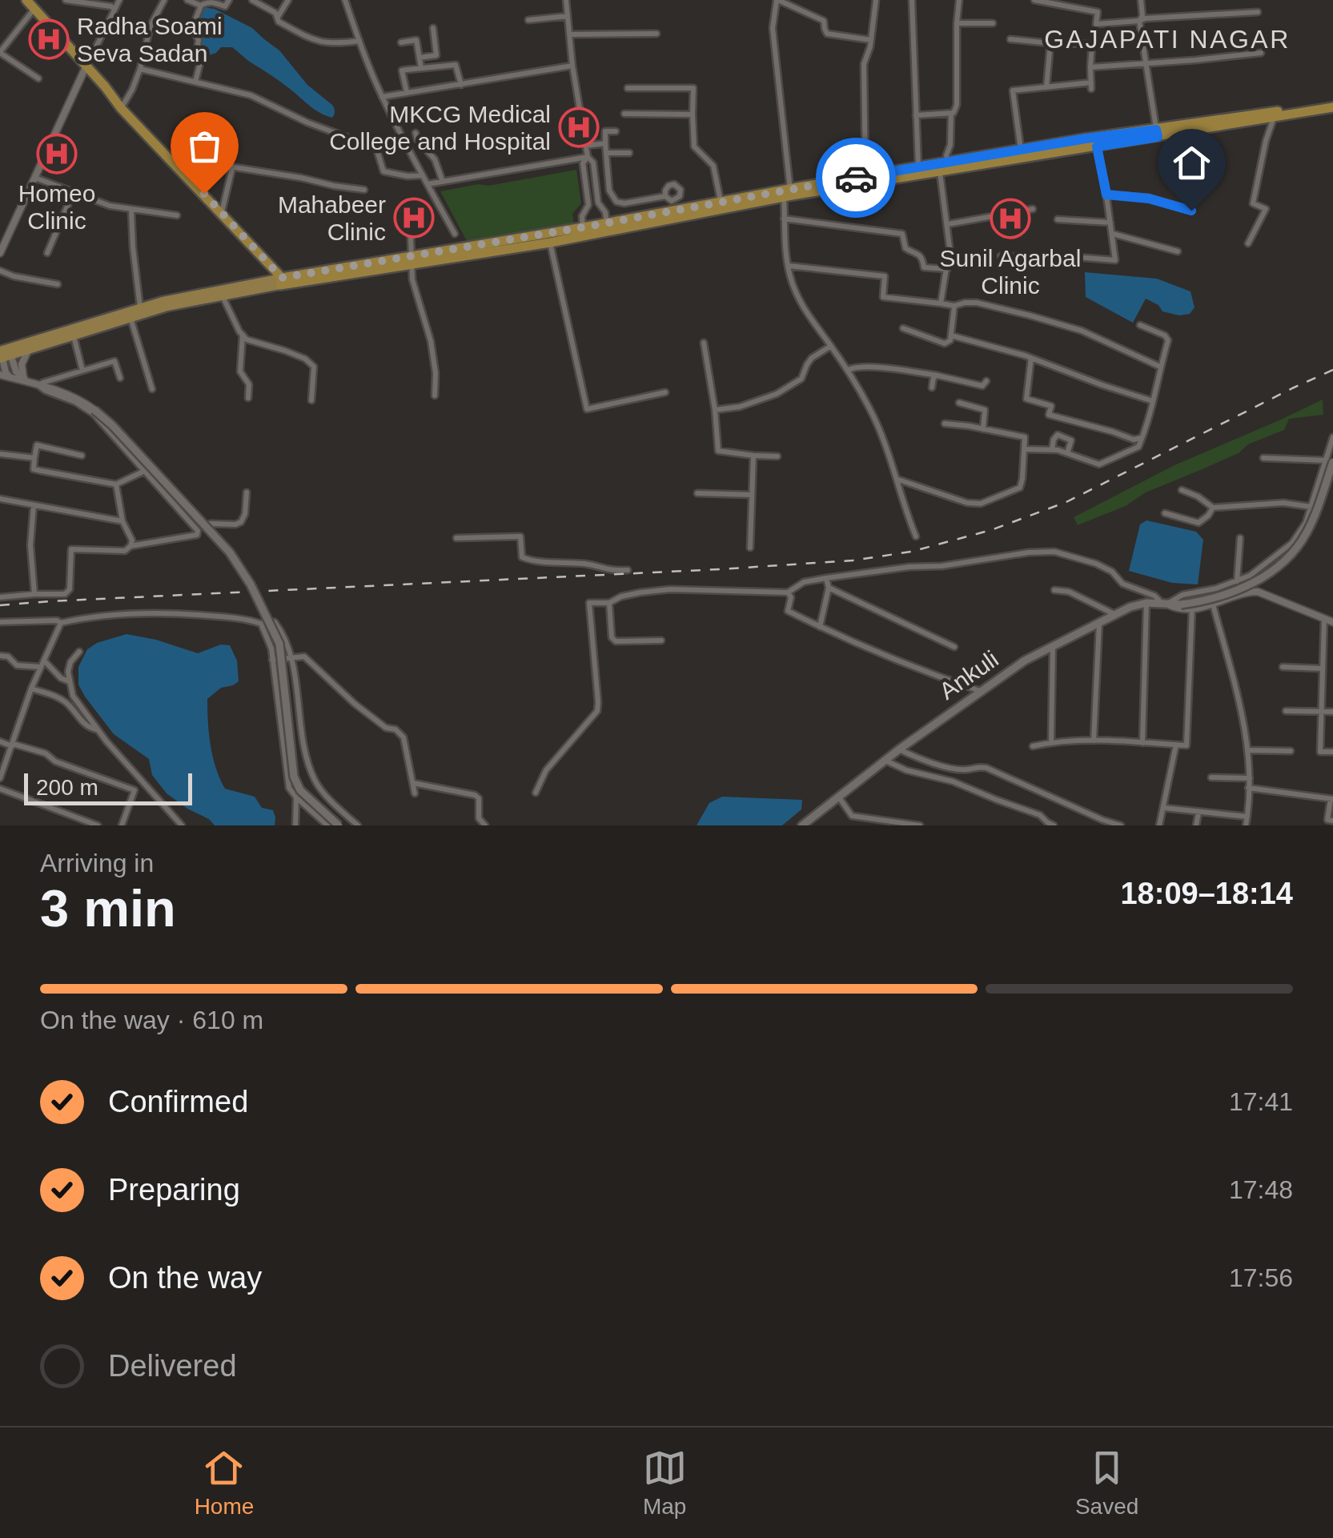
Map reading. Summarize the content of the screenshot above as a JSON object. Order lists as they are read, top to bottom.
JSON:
{
  "streets": {
    "main road": ["Ankuli"]
  },
  "districts": ["GAJAPATI NAGAR"],
  "places": {
    "hospital": [
      "Radha Soami Seva Sadan",
      "MKCG Medical College and Hospital",
      "Homeo Clinic",
      "Mahabeer Clinic",
      "Sunil Agarbal Clinic"
    ]
  },
  "scale_bar": "200 m",
  "page": {
    "scale": "200 m",
    "heading": ["3 min", "Arriving in", "18:09–18:14"],
    "bar": "On the way · 610 m",
    "list": [
      ["Confirmed", "17:41"],
      ["Preparing", "17:48"],
      ["On the way", "17:56"],
      "Delivered"
    ],
    "tabs": ["Home", "Map", "Saved"]
  }
}
